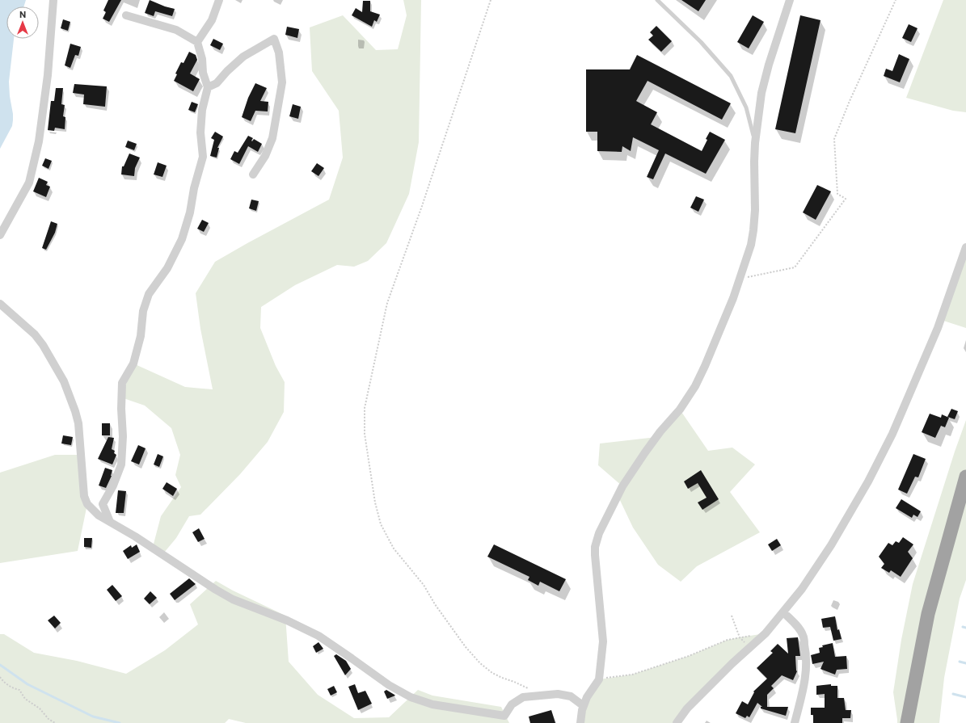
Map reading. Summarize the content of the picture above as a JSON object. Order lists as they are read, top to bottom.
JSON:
{
  "north": "top"
}
